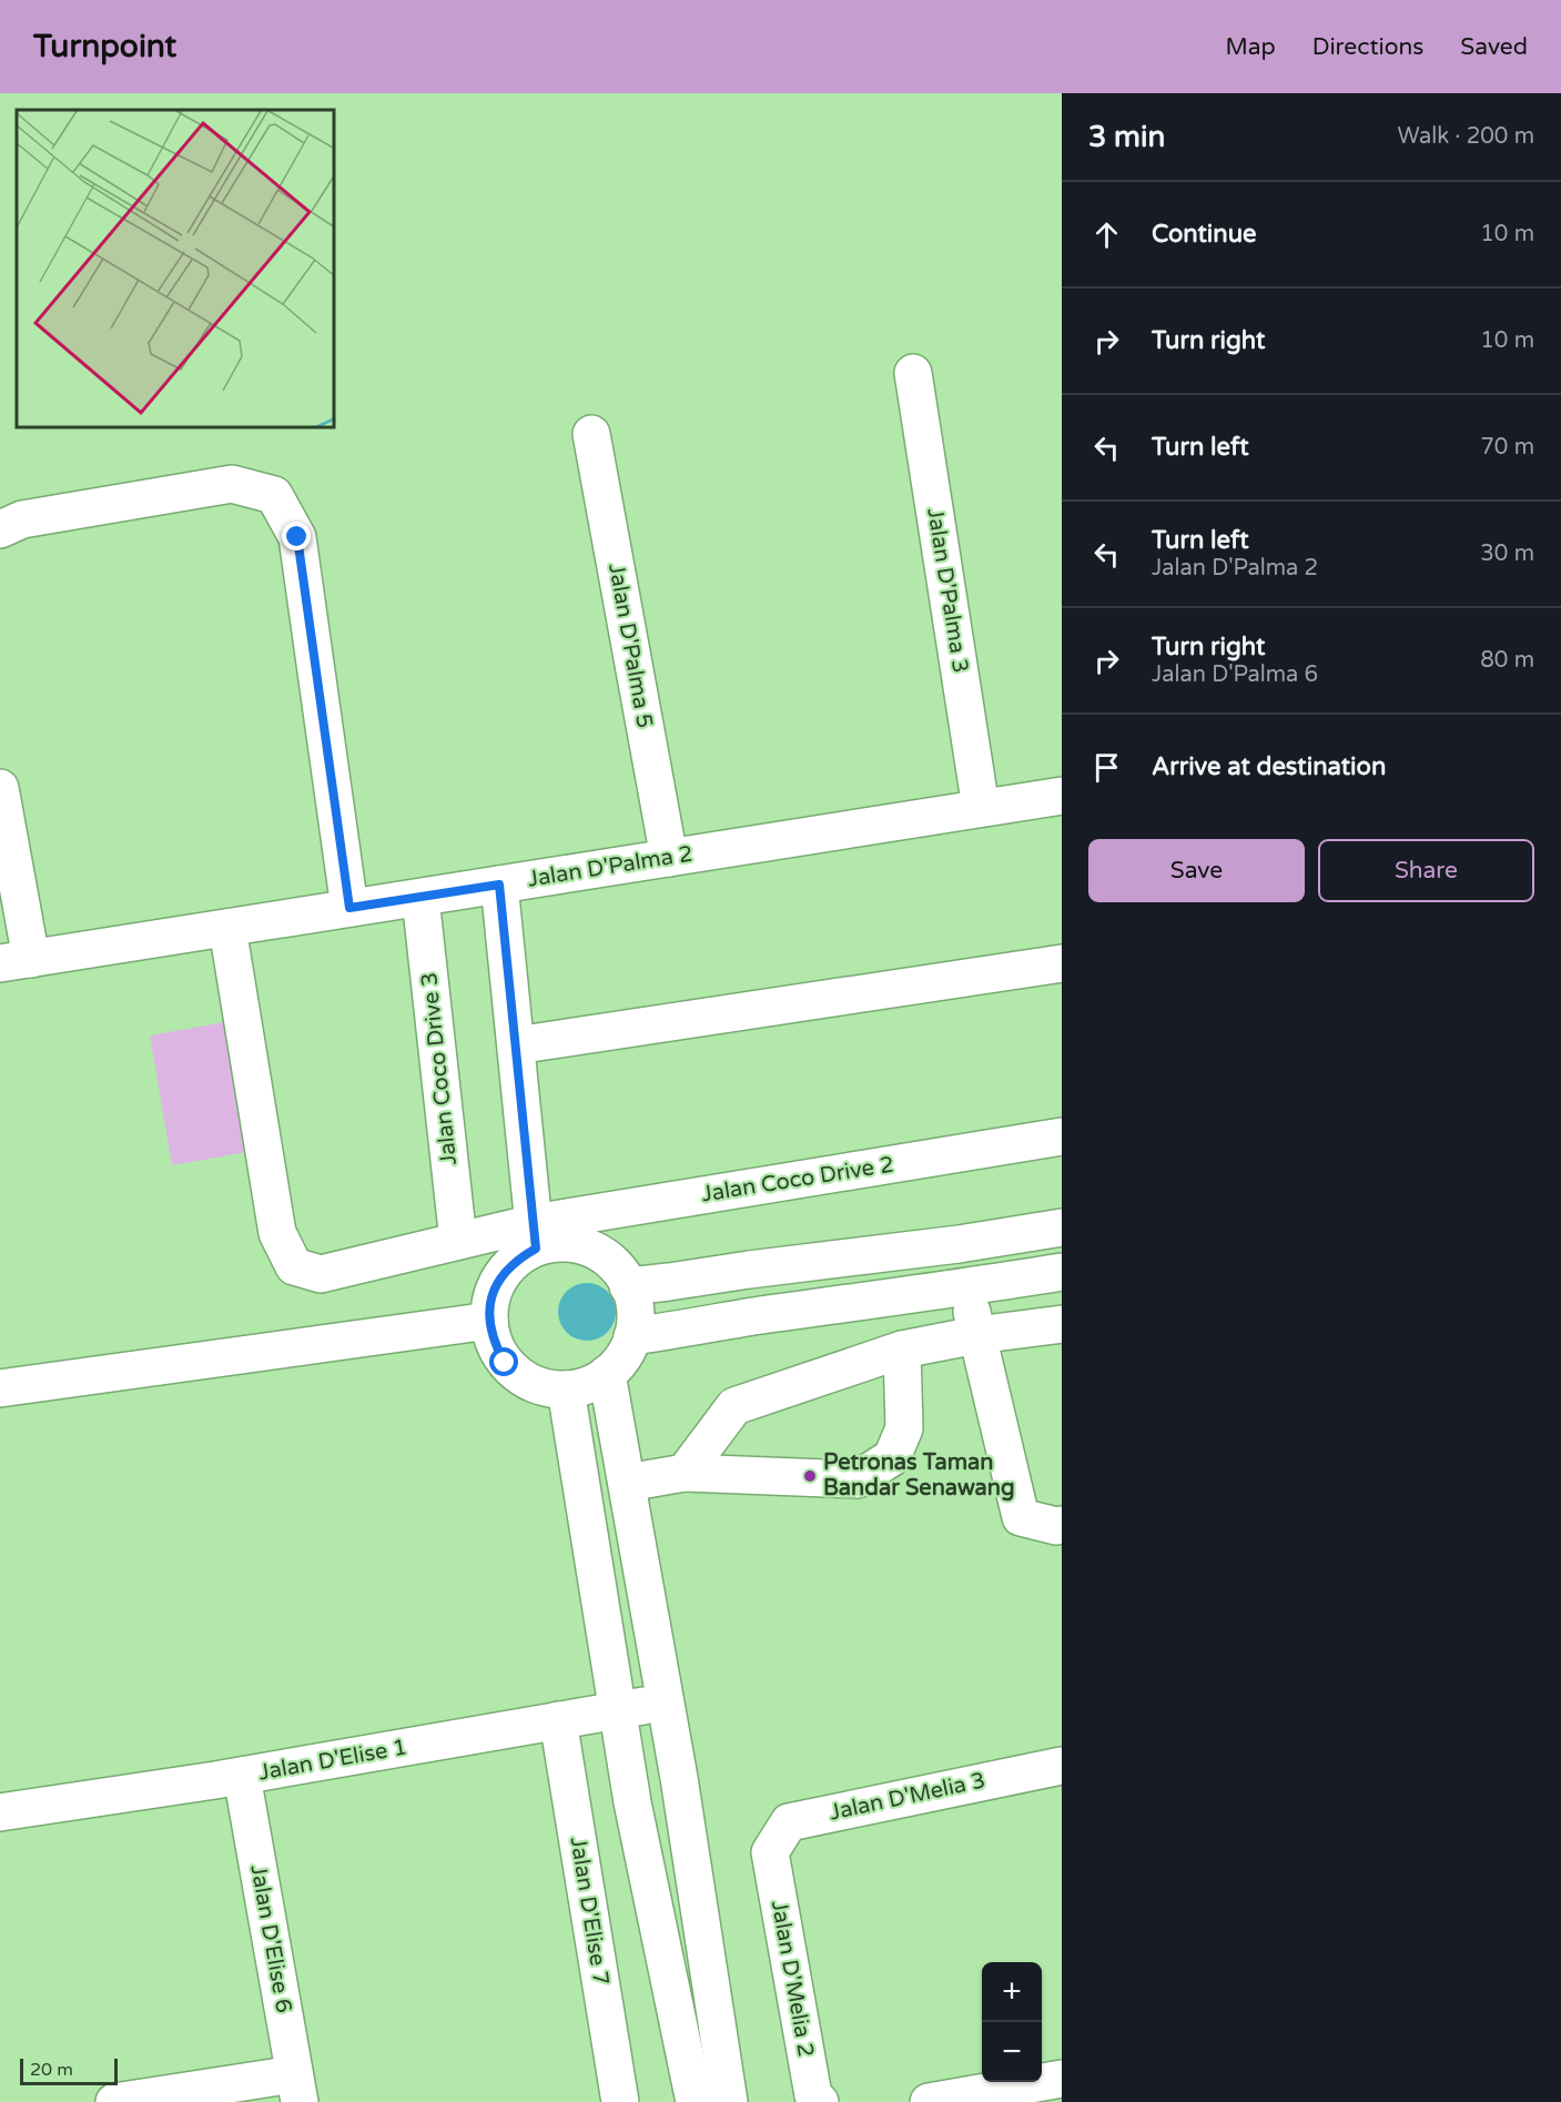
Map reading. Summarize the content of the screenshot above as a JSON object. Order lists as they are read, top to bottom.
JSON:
{
  "streets": {
    "street": [
      "Jalan D'Palma 3",
      "Jalan D'Palma 5",
      "Jalan D'Palma 2",
      "Jalan Coco Drive 3",
      "Jalan Coco Drive 2",
      "Jalan D'Elise 1",
      "Jalan D'Melia 3",
      "Jalan D'Elise 7",
      "Jalan D'Elise 6",
      "Jalan D'Melia 2"
    ]
  },
  "crossings": [
    ["Jalan D'Palma 3", "Jalan D'Palma 2"],
    ["Jalan D'Palma 5", "Jalan D'Palma 2"],
    ["Jalan D'Palma 2", "Jalan Coco Drive 3"],
    ["Jalan D'Elise 1", "Jalan D'Elise 7"],
    ["Jalan D'Elise 1", "Jalan D'Elise 6"],
    ["Jalan D'Melia 3", "Jalan D'Melia 2"]
  ],
  "places": ["Petronas Taman Bandar Senawang"],
  "scale_bar": "20 m",
  "page": {
    "header": "Turnpoint",
    "nav": ["Map", "Directions", "Saved"],
    "heading": ["3 min", "Walk · 200 m"],
    "list": [
      ["Continue", "10 m"],
      ["Turn right", "10 m"],
      ["Turn left", "70 m"],
      ["Turn left", "Jalan D'Palma 2", "30 m"],
      ["Turn right", "Jalan D'Palma 6", "80 m"],
      "Arrive at destination"
    ],
    "buttons": ["Save", "Share"],
    "map_buttons": ["+", "−"],
    "scale": "20 m"
  }
}
